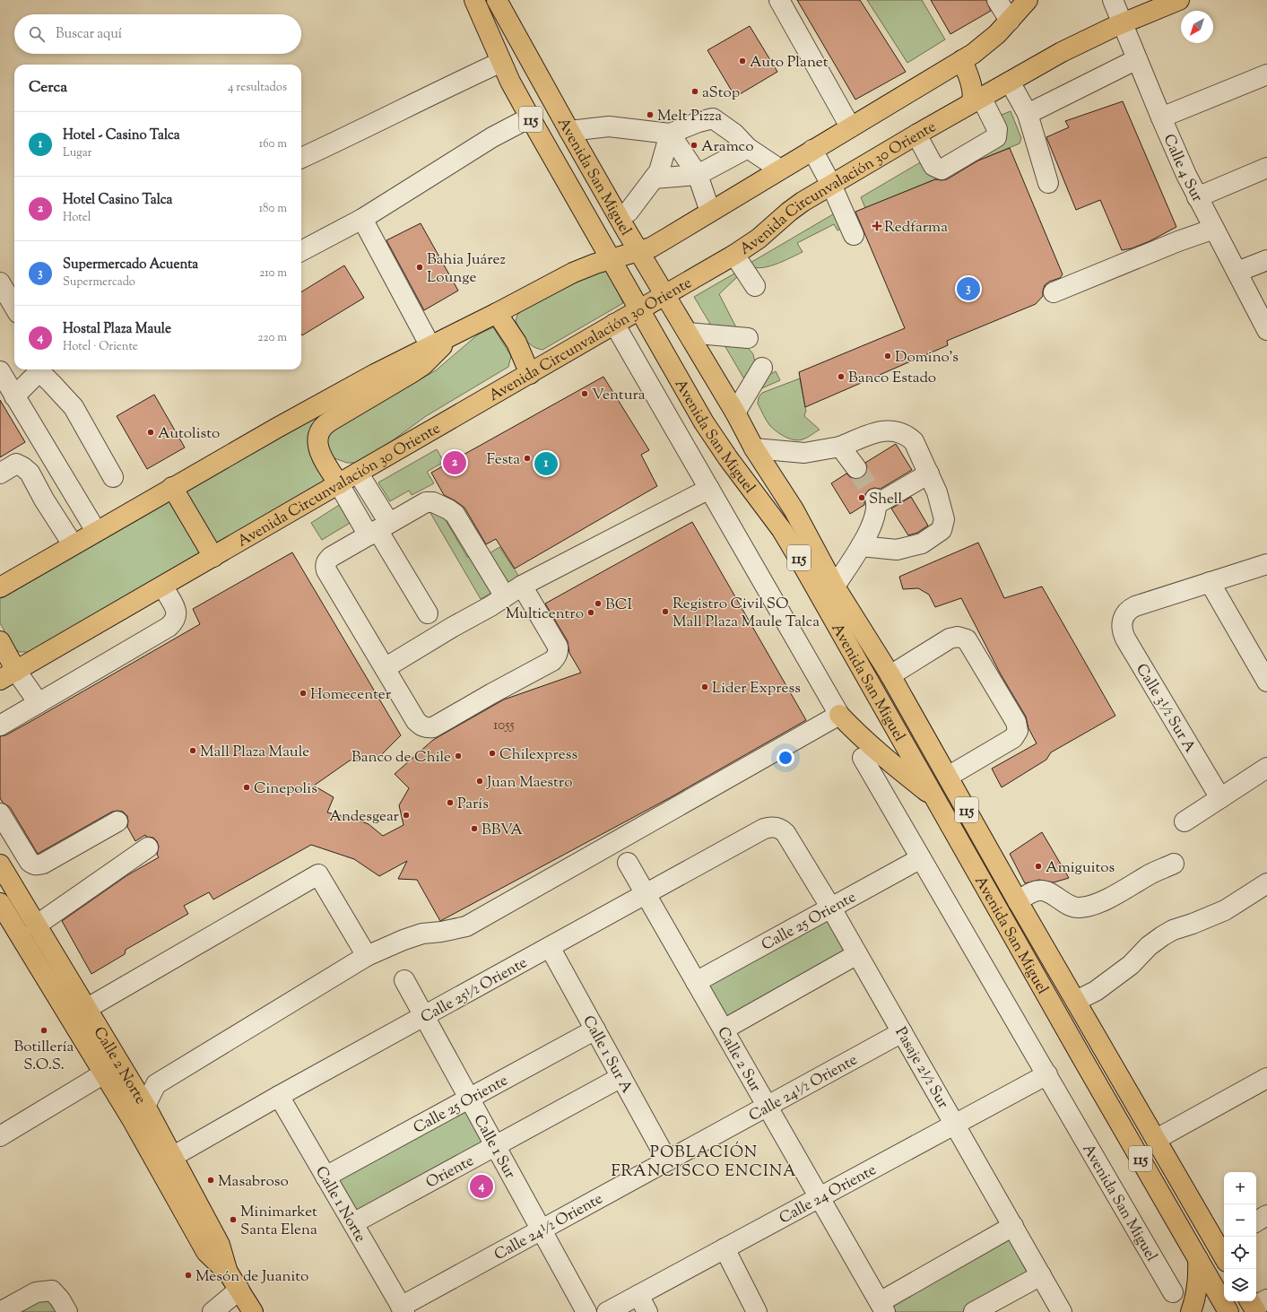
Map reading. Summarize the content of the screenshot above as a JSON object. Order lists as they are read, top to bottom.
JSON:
{
  "streets": {
    "main road": [
      "115",
      "Avenida San Miguel",
      "Avenida Circunvalación 30 Oriente",
      "Calle 2 Norte"
    ],
    "street": [
      "Calle 4 Sur",
      "Calle 3½ Sur A",
      "Calle 25 Oriente",
      "Calle 25½ Oriente",
      "Calle 1 Sur A",
      "Calle 2 Sur",
      "Pasaje 2½ Sur",
      "Calle 24½ Oriente",
      "Calle 1 Sur",
      "Oriente",
      "Calle 24 Oriente",
      "Calle 1 Norte"
    ]
  },
  "crossings": [
    ["Calle 4 Sur", "Avenida Circunvalación 30 Oriente"],
    ["Avenida San Miguel", "Avenida Circunvalación 30 Oriente"],
    ["Avenida San Miguel", "Calle 25 Oriente"],
    ["Avenida San Miguel", "Calle 24 Oriente"],
    ["Calle 25 Oriente", "Calle 1 Sur A"],
    ["Calle 25 Oriente", "Calle 2 Sur"],
    ["Calle 25 Oriente", "Pasaje 2½ Sur"],
    ["Calle 25 Oriente", "Calle 1 Sur"],
    ["Calle 25 Oriente", "Calle 1 Norte"],
    ["Calle 25½ Oriente", "Calle 1 Sur A"],
    ["Calle 25½ Oriente", "Calle 2 Sur"],
    ["Calle 25½ Oriente", "Calle 2 Norte"],
    ["Calle 25½ Oriente", "Pasaje 2½ Sur"],
    ["Calle 25½ Oriente", "Calle 1 Sur"],
    ["Calle 25½ Oriente", "Calle 1 Norte"],
    ["Calle 1 Sur A", "Calle 24½ Oriente"],
    ["Calle 1 Sur A", "Oriente"],
    ["Calle 2 Sur", "Calle 24½ Oriente"],
    ["Calle 2 Sur", "Calle 24 Oriente"],
    ["Pasaje 2½ Sur", "Calle 24½ Oriente"],
    ["Pasaje 2½ Sur", "Calle 24 Oriente"],
    ["Calle 24½ Oriente", "Calle 1 Sur"],
    ["Calle 24½ Oriente", "Calle 1 Norte"],
    ["Calle 1 Sur", "Oriente"],
    ["Oriente", "Calle 1 Norte"]
  ],
  "districts": ["POBLACIÓN FRANCISCO ENCINA"],
  "places": {
    "other": [
      "Auto Planet",
      "aStop",
      "Melt Pizza",
      "Aramco",
      "Bahia Juárez Lounge",
      "Domino's",
      "Banco Estado",
      "Ventura",
      "Autolisto",
      "Festa",
      "Shell",
      "BCI",
      "Registro Civil SO Mall Plaza Maule Talca",
      "Multicentro",
      "Lider Express",
      "Homecenter",
      "Mall Plaza Maule",
      "Chilexpress",
      "Banco de Chile",
      "Juan Maestro",
      "Cinepolis",
      "París",
      "Andesgear",
      "BBVA",
      "Amiguitos",
      "Botillería S.O.S.",
      "Masabroso",
      "Minimarket Santa Elena",
      "Mesón de Juanito"
    ],
    "health": ["Redfarma"]
  },
  "house_numbers": ["1055"],
  "north": "bottom left",
  "page": {
    "search": "Buscar aquí",
    "heading": ["Cerca", "4 resultados"],
    "list": [
      {
        "mark": "1",
        "name": "Hotel - Casino Talca",
        "note": "Lugar",
        "value": "160 m"
      },
      {
        "mark": "2",
        "name": "Hotel Casino Talca",
        "note": "Hotel",
        "value": "180 m"
      },
      {
        "mark": "3",
        "name": "Supermercado Acuenta",
        "note": "Supermercado",
        "value": "210 m"
      },
      {
        "mark": "4",
        "name": "Hostal Plaza Maule",
        "note": "Hotel · Oriente",
        "value": "220 m"
      }
    ],
    "pins": [
      "3",
      "2",
      "1",
      "4"
    ],
    "map_buttons": ["+", "−"]
  }
}
